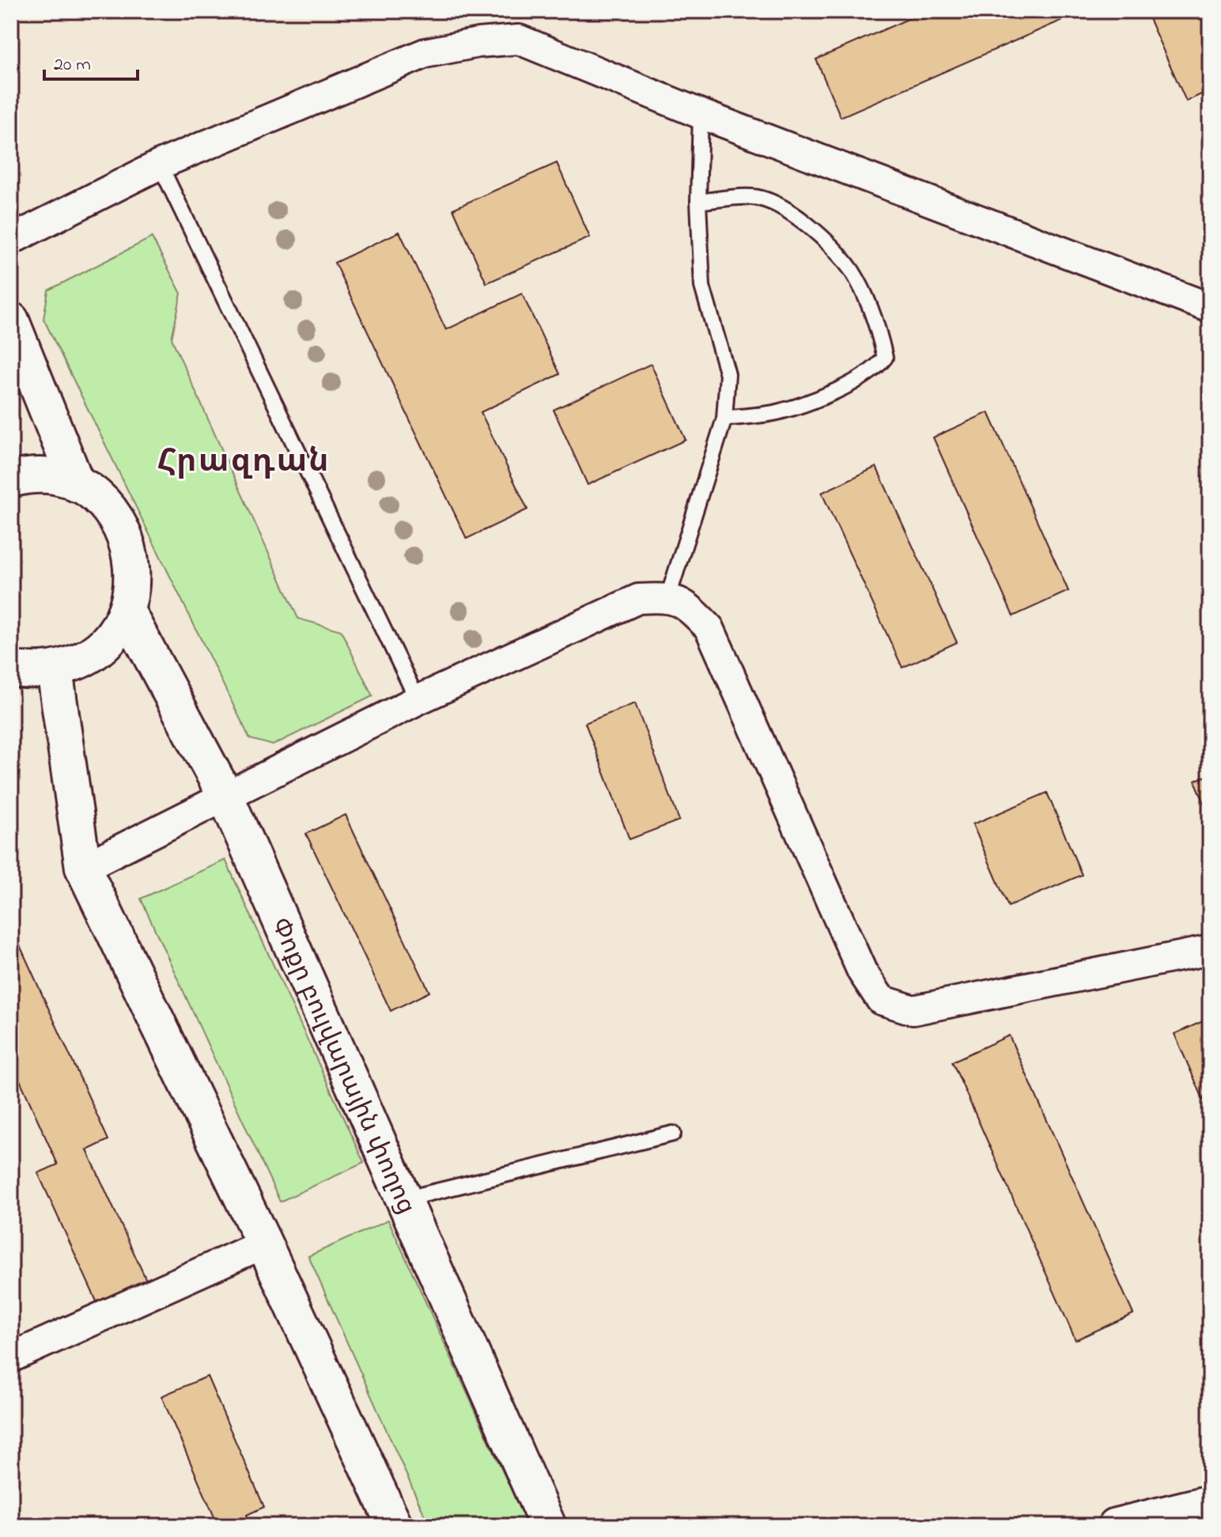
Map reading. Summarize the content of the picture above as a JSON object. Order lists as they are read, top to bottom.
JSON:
{
  "streets": {
    "street": ["Փոքր բուլվարային փողոց"]
  },
  "districts": ["Հրազդան"],
  "scale_bar": "20 m"
}
